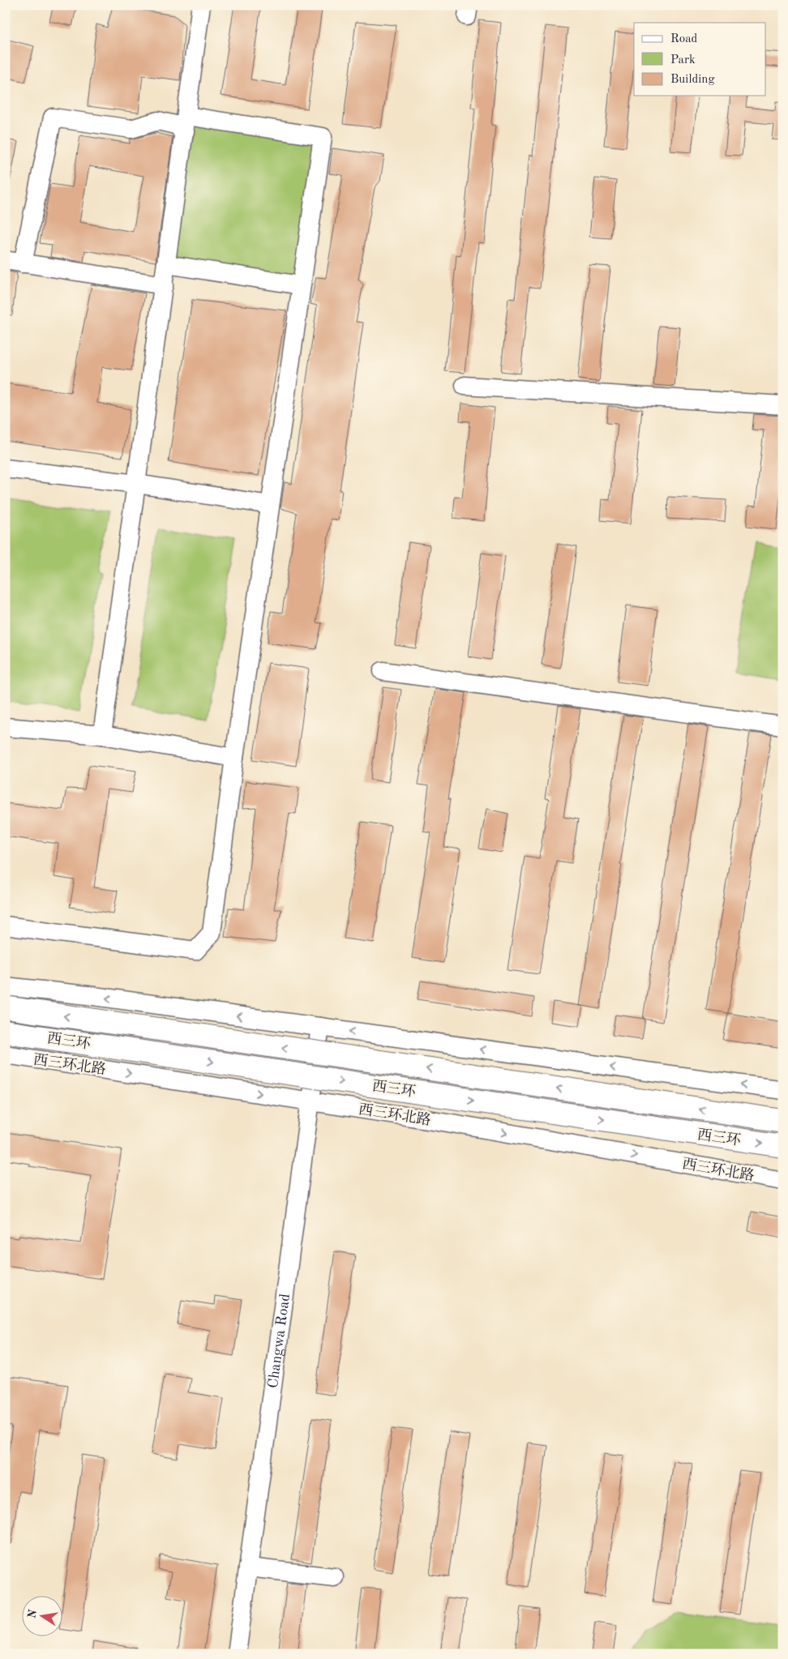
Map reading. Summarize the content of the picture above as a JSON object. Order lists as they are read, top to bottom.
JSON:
{
  "streets": {
    "highway": ["西三环"],
    "street": ["西三环北路", "Changwa Road"]
  },
  "crossings": [
    ["西三环北路", "Changwa Road"]
  ],
  "legend": ["Road", "Park", "Building"],
  "north": "left"
}
